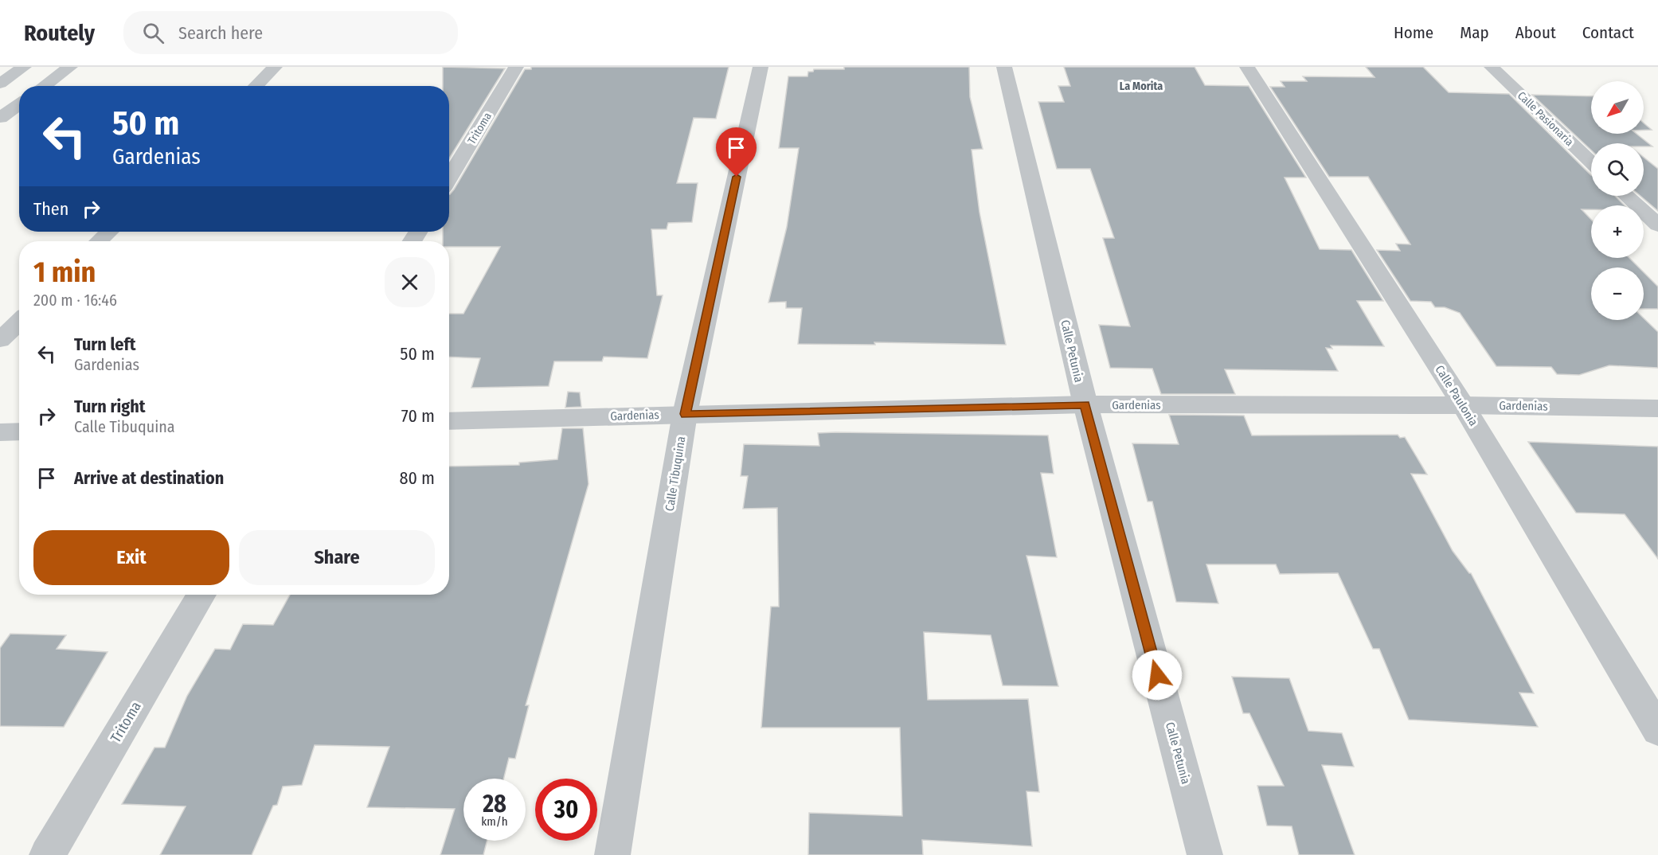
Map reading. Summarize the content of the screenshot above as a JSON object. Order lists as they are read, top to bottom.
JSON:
{
  "streets": {
    "street": [
      "Calle Pasionaria",
      "Tritoma",
      "Calle Petunia",
      "Calle Paulonia",
      "Gardenias",
      "Calle Tibuquina"
    ]
  },
  "crossings": [
    ["Calle Petunia", "Gardenias"],
    ["Calle Paulonia", "Gardenias"],
    ["Gardenias", "Calle Tibuquina"]
  ],
  "districts": ["La Morita"],
  "north": "bottom left",
  "page": {
    "header": "Routely",
    "search": "Search here",
    "nav": [
      "Home",
      "Map",
      "About",
      "Contact"
    ],
    "map_buttons": ["+", "−"],
    "turn": ["50 m", "Gardenias"],
    "then": "Then",
    "heading": ["1 min", "200 m · 16:46"],
    "list": [
      {
        "name": "Turn left",
        "note": "Gardenias",
        "value": "50 m"
      },
      {
        "name": "Turn right",
        "note": "Calle Tibuquina",
        "value": "70 m"
      },
      {
        "name": "Arrive at destination",
        "value": "80 m"
      }
    ],
    "buttons": ["Exit", "Share"],
    "speed": "28 km/h",
    "limit": "30"
  }
}
